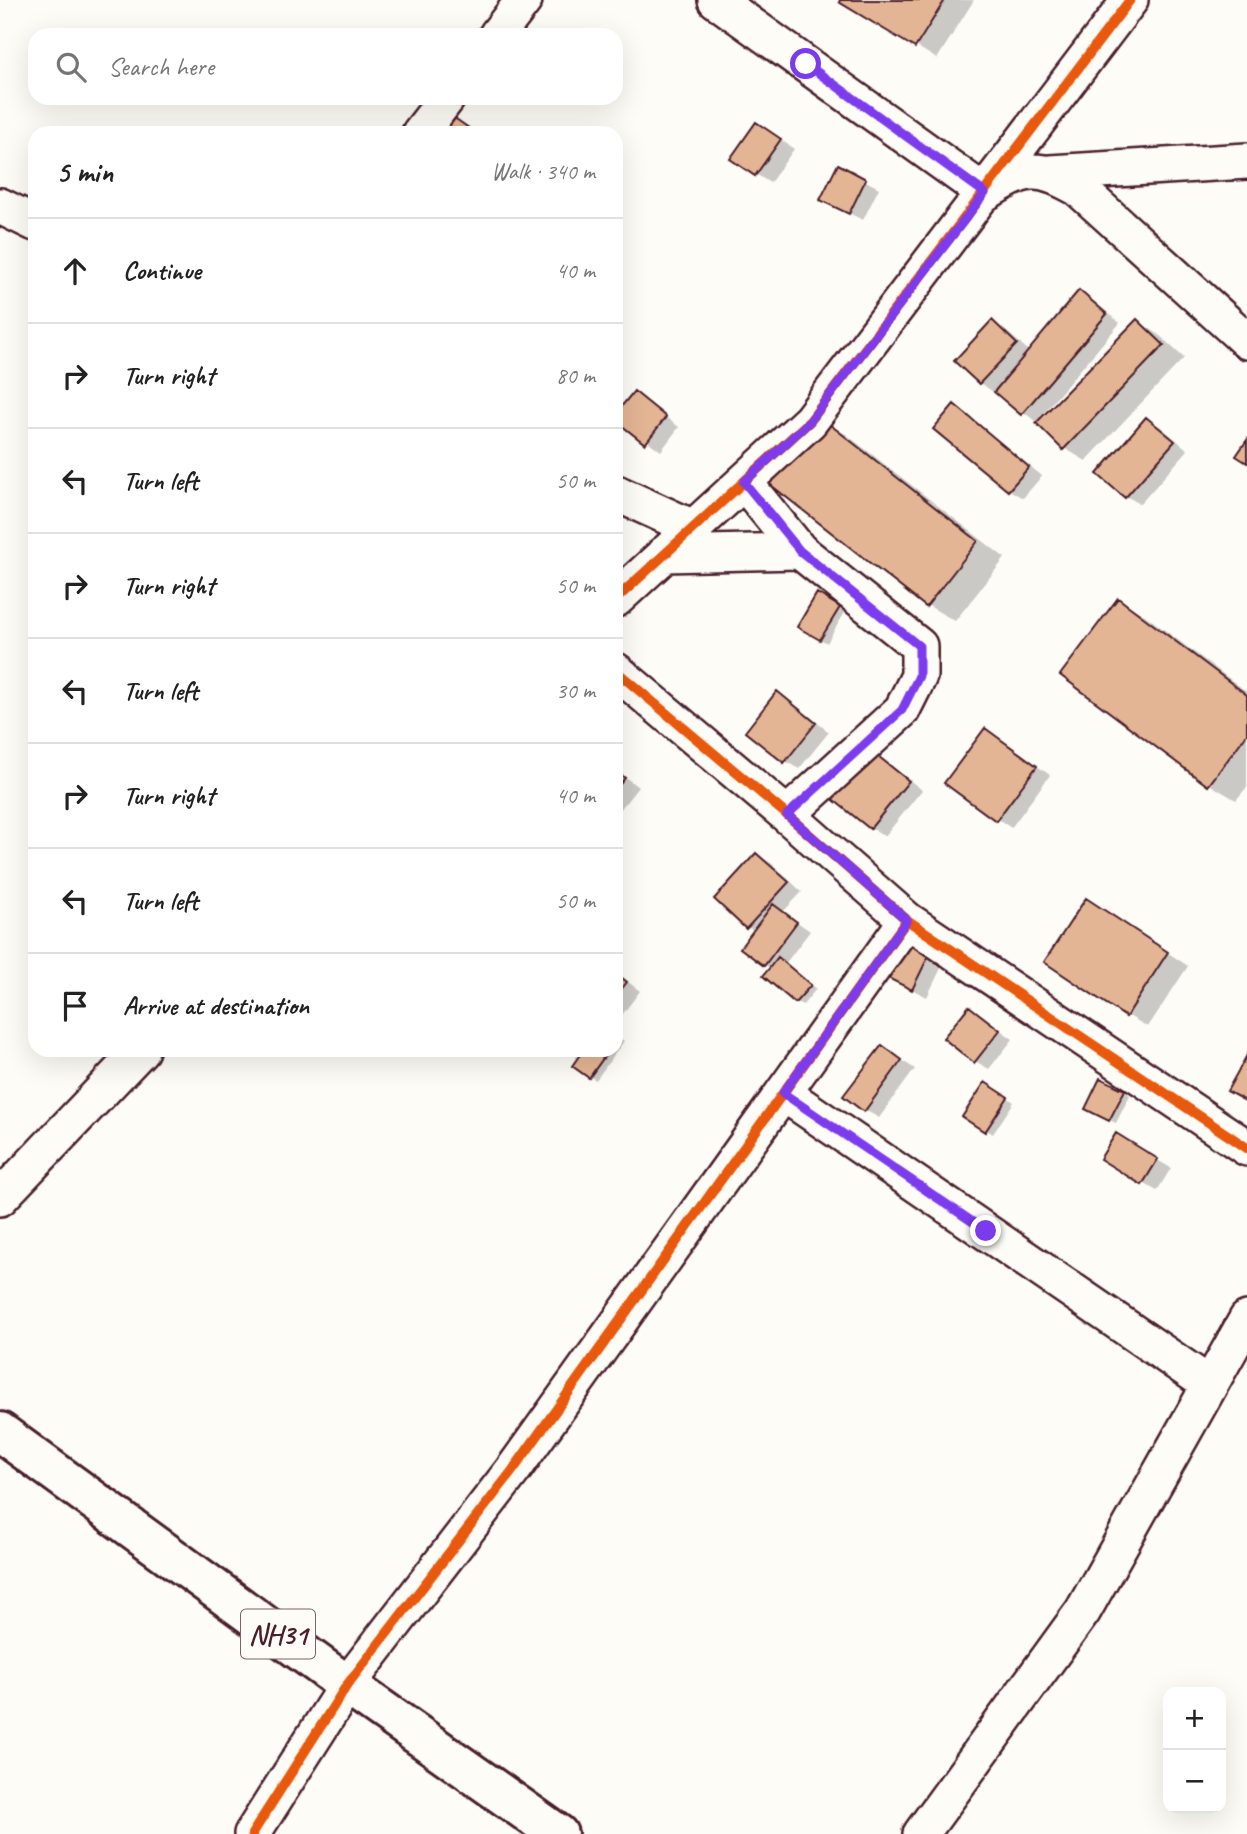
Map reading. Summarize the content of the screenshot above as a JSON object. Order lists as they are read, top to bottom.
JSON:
{
  "streets": {
    "highway": ["NH31"]
  },
  "page": {
    "search": "Search here",
    "heading": ["5 min", "Walk · 340 m"],
    "list": [
      ["Continue", "40 m"],
      ["Turn right", "80 m"],
      ["Turn left", "50 m"],
      ["Turn right", "50 m"],
      ["Turn left", "30 m"],
      ["Turn right", "40 m"],
      ["Turn left", "50 m"],
      "Arrive at destination"
    ],
    "map_buttons": ["+", "−"]
  }
}
